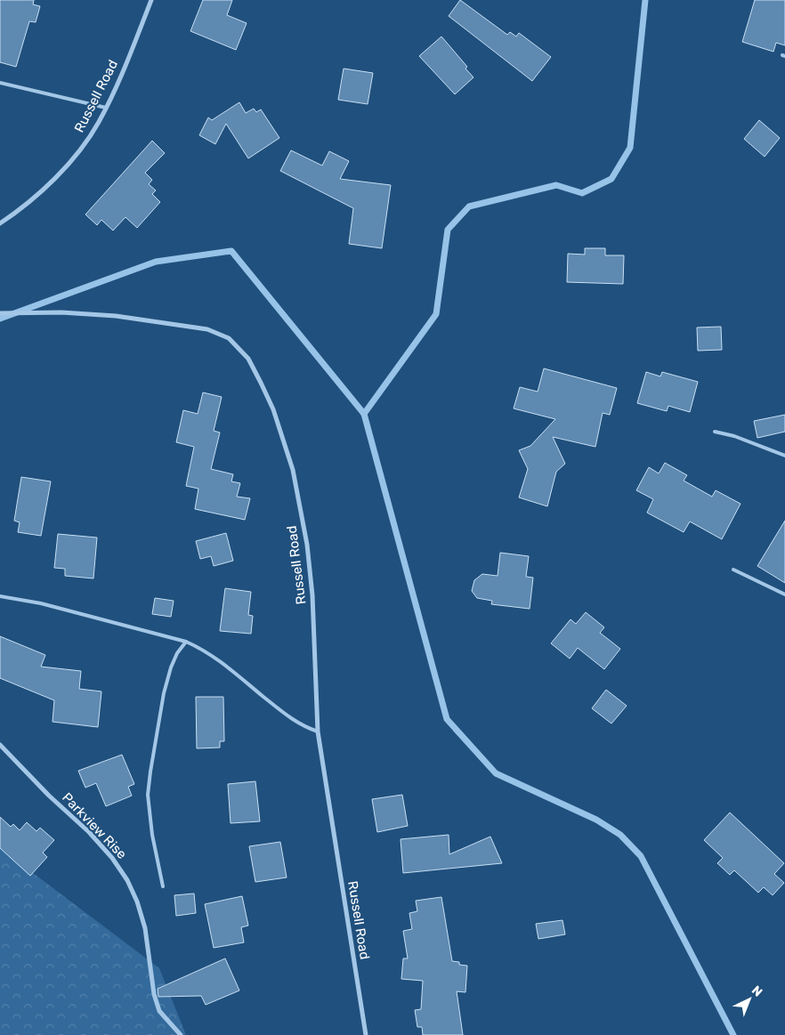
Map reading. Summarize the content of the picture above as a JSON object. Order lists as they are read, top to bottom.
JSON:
{
  "streets": {
    "street": ["Russell Road", "Parkview Rise"]
  },
  "north": "top right"
}
